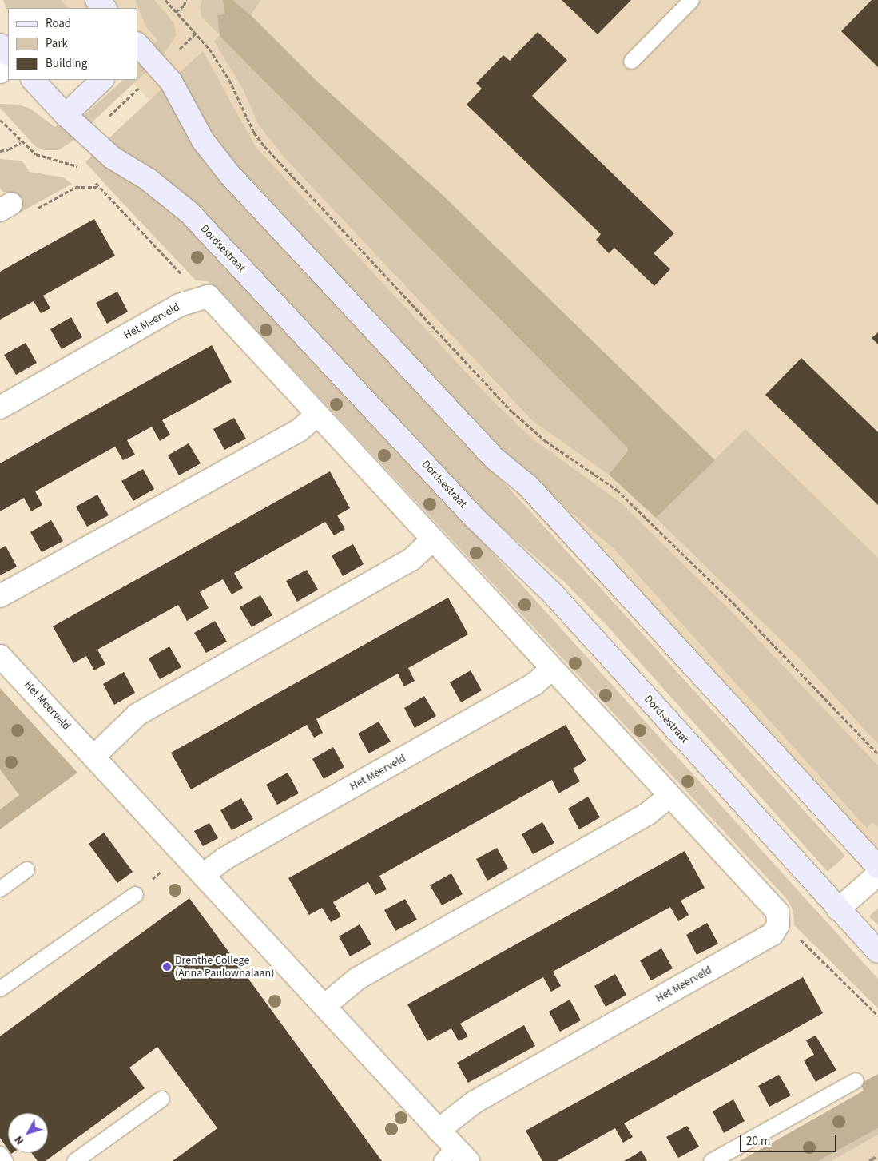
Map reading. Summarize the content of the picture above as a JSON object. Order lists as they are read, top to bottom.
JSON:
{
  "streets": {
    "main road": ["Dordsestraat"],
    "street": ["Het Meerveld"]
  },
  "places": ["Drenthe College (Anna Paulownalaan)"],
  "legend": ["Road", "Park", "Building"],
  "scale_bar": "20 m",
  "north": "bottom left"
}
